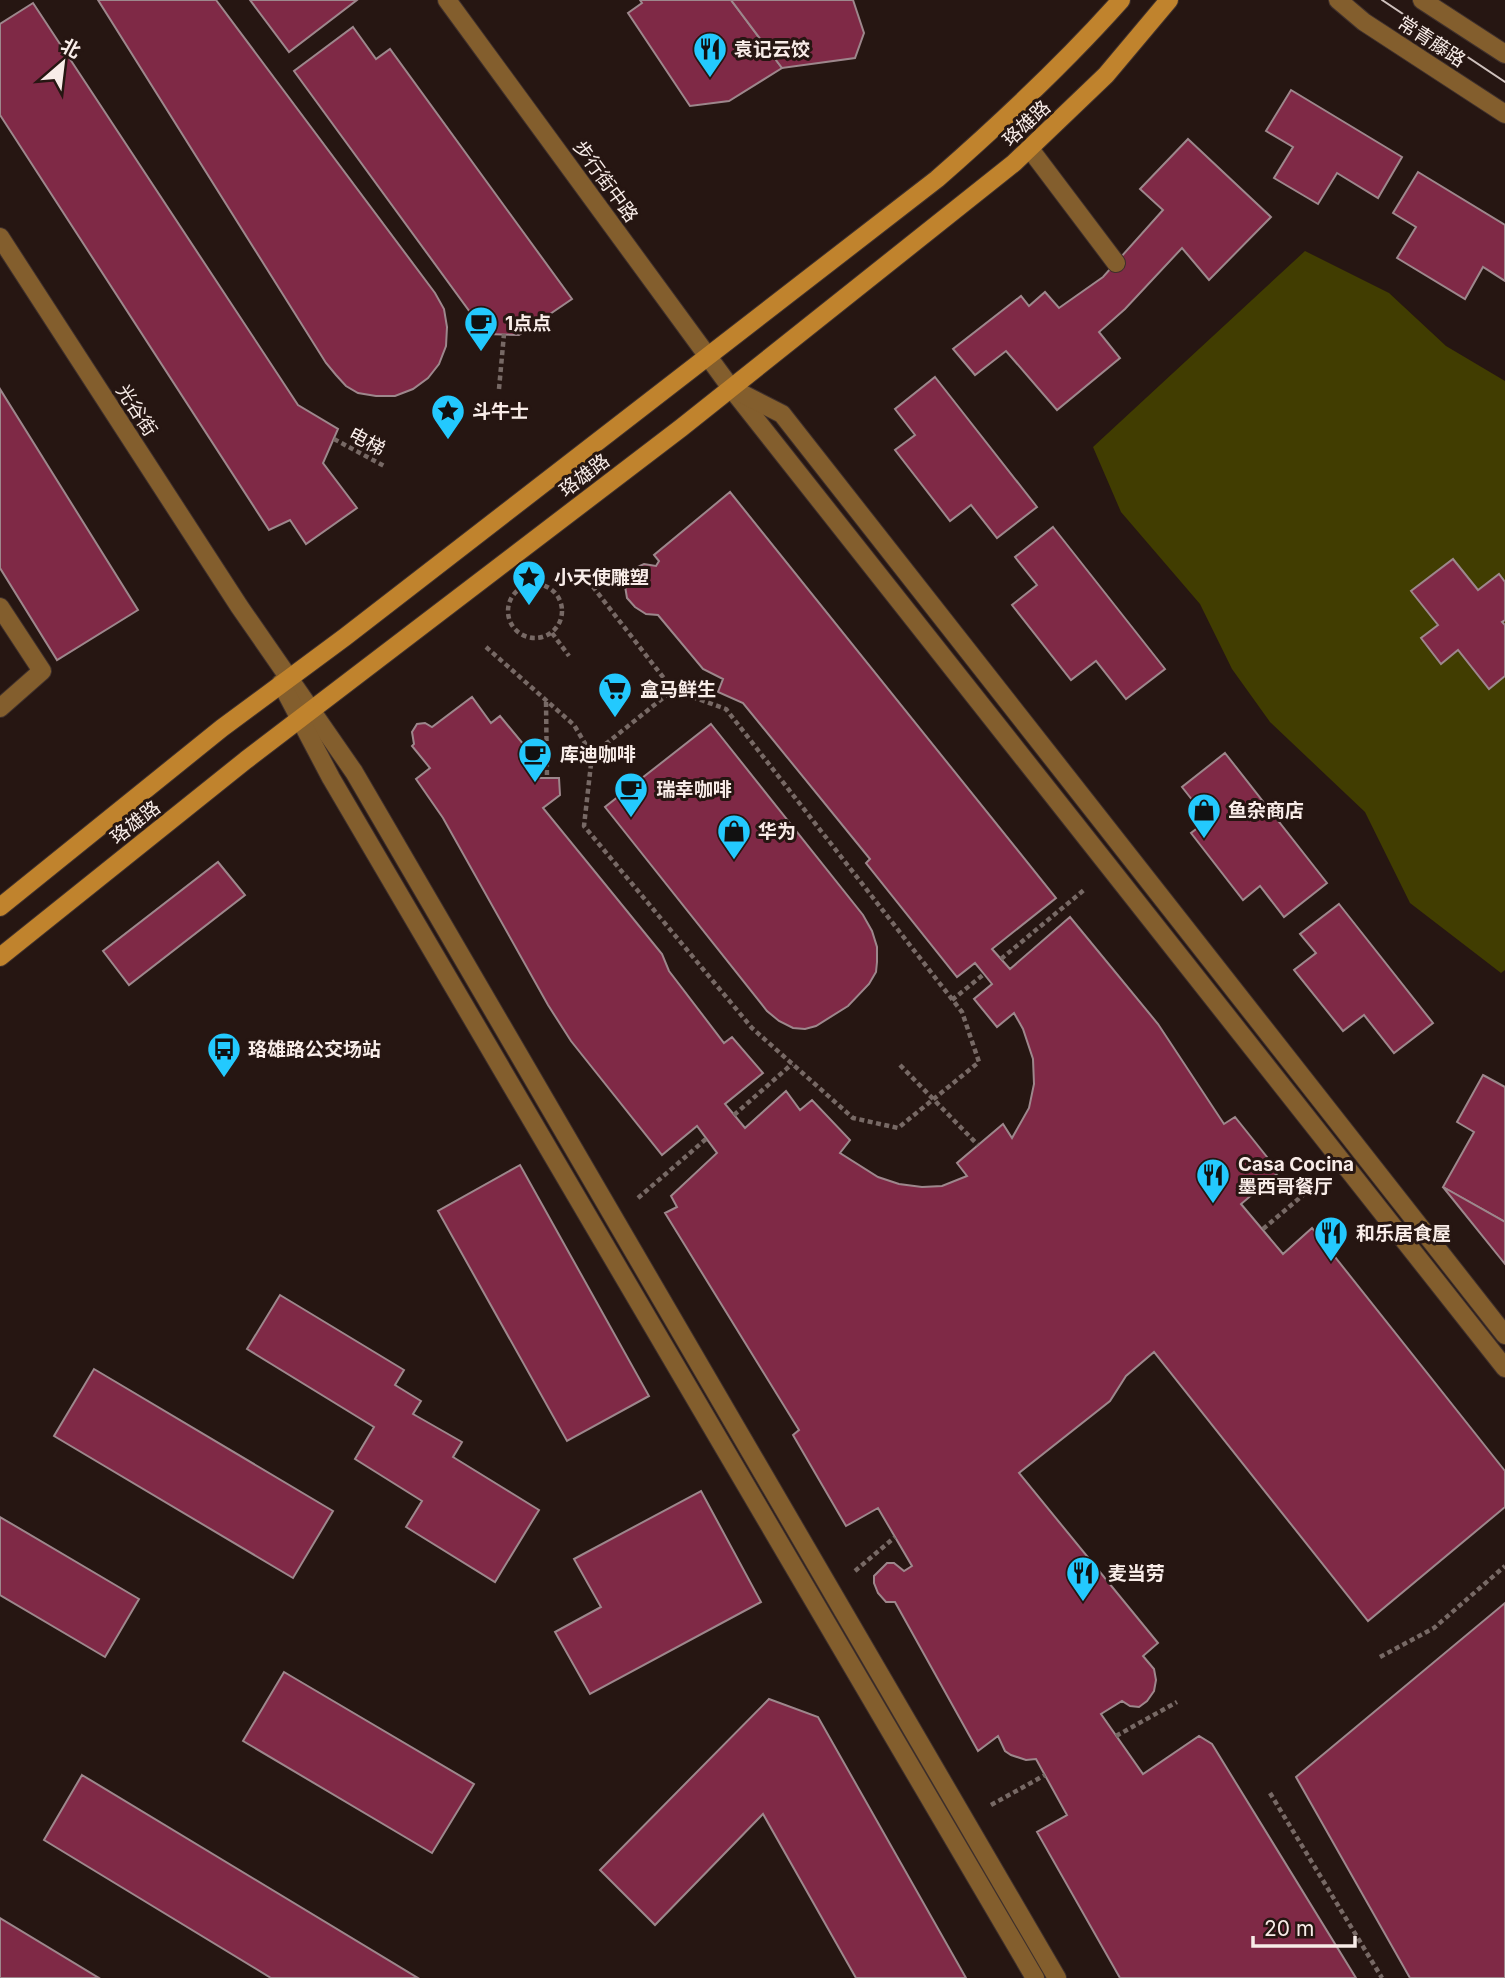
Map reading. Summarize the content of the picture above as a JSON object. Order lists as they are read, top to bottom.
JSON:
{
  "streets": {
    "main road": ["珞雄路"],
    "street": ["常青藤路", "步行街中路", "光谷街"],
    "path": ["电梯"]
  },
  "crossings": [
    ["珞雄路", "步行街中路"],
    ["珞雄路", "光谷街"]
  ],
  "places": {
    "restaurant": [
      "袁记云饺",
      "Casa Cocina 墨西哥餐厅",
      "和乐居食屋",
      "麦当劳"
    ],
    "cafe": ["1点点", "库迪咖啡", "瑞幸咖啡"],
    "place": ["斗牛士", "小天使雕塑"],
    "supermarket": ["盒马鲜生"],
    "shop": ["鱼杂商店", "华为"],
    "bus stop": ["珞雄路公交场站"]
  },
  "scale_bar": "20 m",
  "north": "top right"
}
